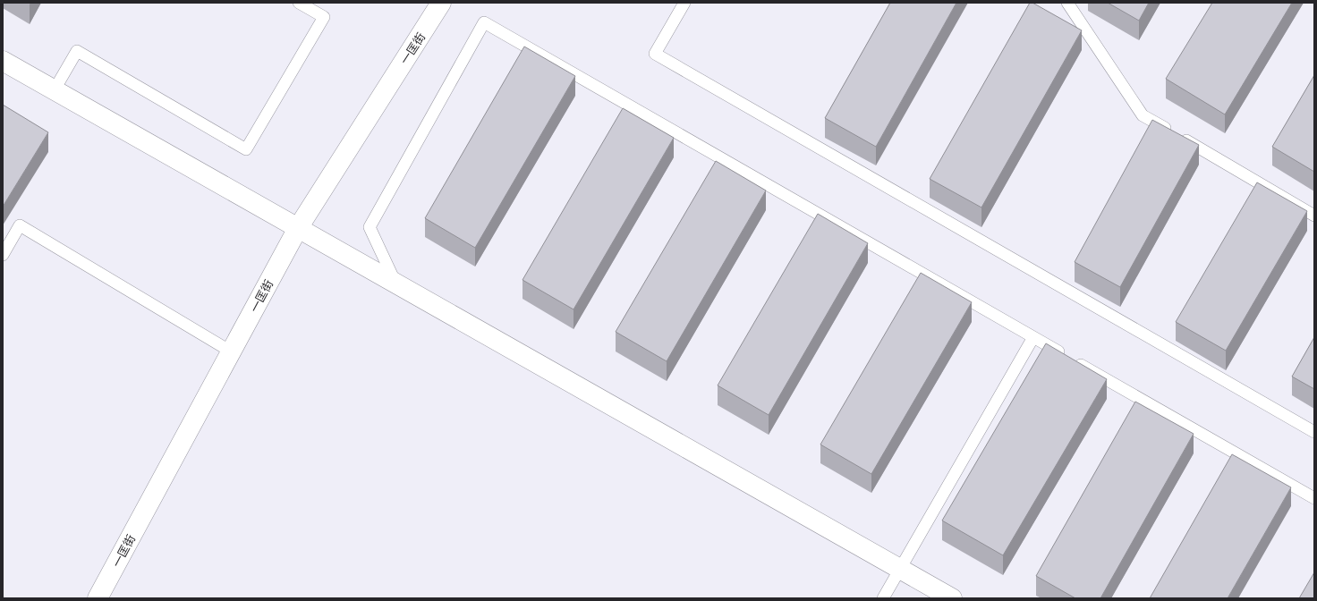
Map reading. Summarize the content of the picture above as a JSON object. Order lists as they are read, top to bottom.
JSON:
{
  "streets": {
    "street": ["一匡街"]
  }
}
